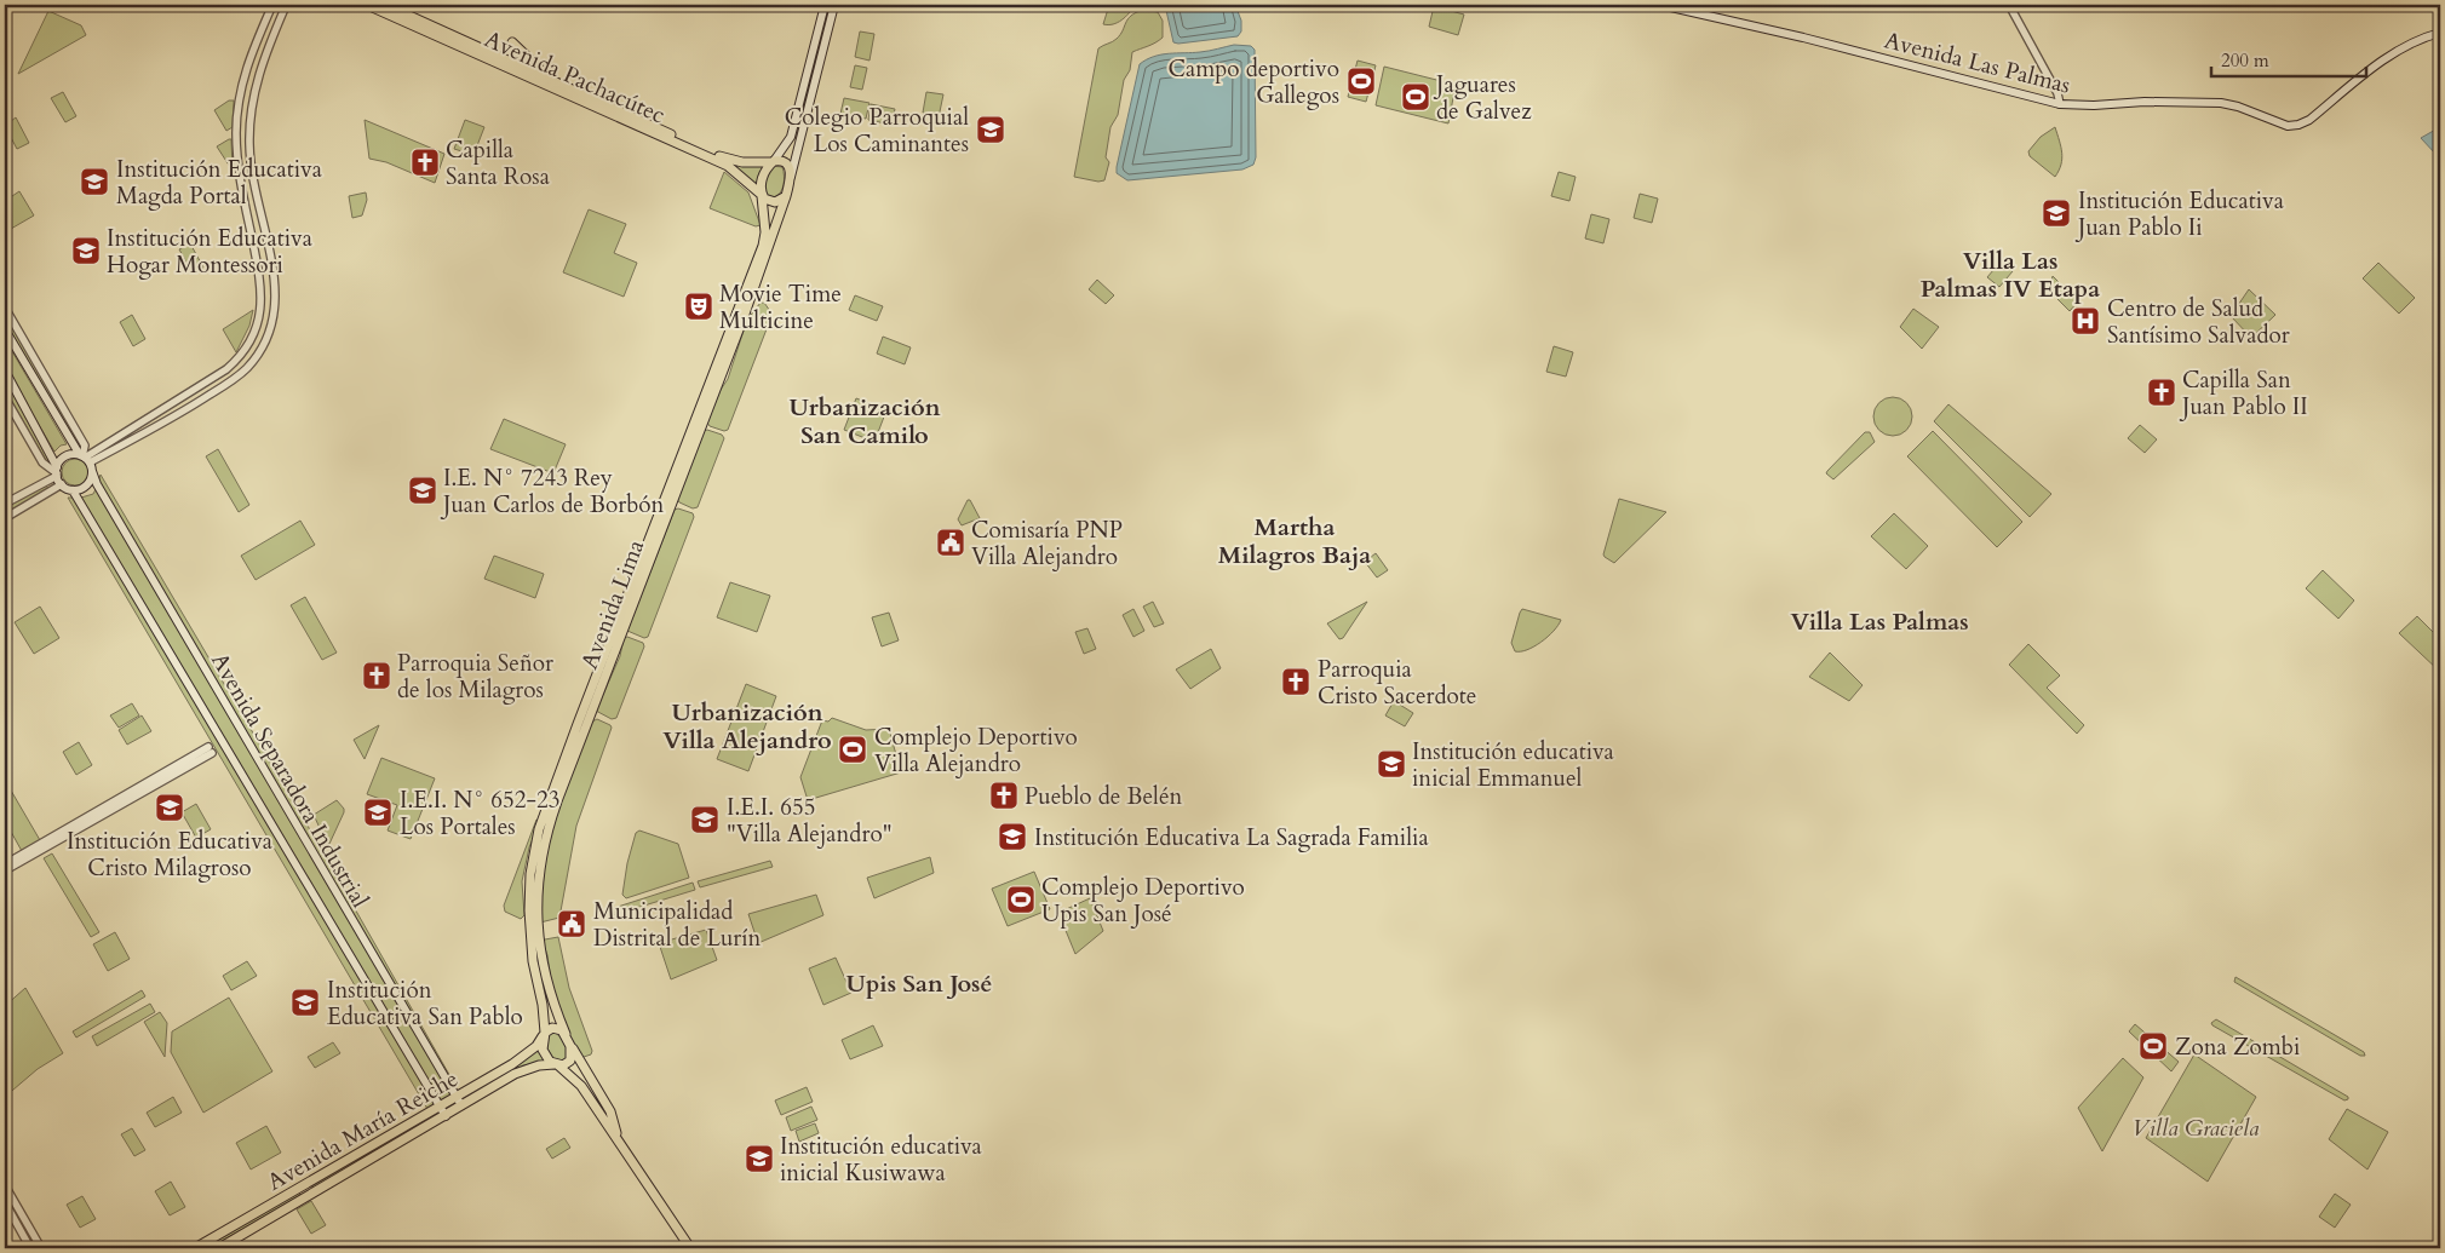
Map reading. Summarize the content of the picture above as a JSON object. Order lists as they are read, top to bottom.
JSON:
{
  "streets": {
    "main road": [
      "Avenida Las Palmas",
      "Avenida Pachacútec",
      "Avenida Lima",
      "Avenida Separadora Industrial",
      "Avenida María Reiche"
    ]
  },
  "crossings": [
    ["Avenida Pachacútec", "Avenida Lima"],
    ["Avenida Lima", "Avenida María Reiche"],
    ["Avenida Separadora Industrial", "Avenida María Reiche"]
  ],
  "districts": [
    "Villa Las Palmas IV Etapa",
    "Urbanización San Camilo",
    "Martha Milagros Baja",
    "Villa Las Palmas",
    "Urbanización Villa Alejandro",
    "Upis San José"
  ],
  "parks": ["Villa Graciela"],
  "places": {
    "sports": [
      "Campo deportivo Gallegos",
      "Jaguares de Galvez",
      "Complejo Deportivo Villa Alejandro",
      "Complejo Deportivo Upis San José",
      "Zona Zombi"
    ],
    "school or university": [
      "Colegio Parroquial Los Caminantes",
      "Institución Educativa Magda Portal",
      "Institución Educativa Juan Pablo Ii",
      "Institución Educativa Hogar Montessori",
      "I.E. N° 7243 Rey Juan Carlos de Borbón",
      "Institución educativa inicial Emmanuel",
      "Institución Educativa Cristo Milagroso",
      "I.E.I. N° 652-23 Los Portales",
      "I.E.I. 655 \"Villa Alejandro\"",
      "Institución Educativa La Sagrada Familia",
      "Institución Educativa San Pablo",
      "Institución educativa inicial Kusiwawa"
    ],
    "church": [
      "Capilla Santa Rosa",
      "Capilla San Juan Pablo II",
      "Parroquia Señor de los Milagros",
      "Parroquia Cristo Sacerdote",
      "Pueblo de Belén"
    ],
    "theatre": ["Movie Time Multicine"],
    "hospital": ["Centro de Salud Santísimo Salvador"],
    "public building": ["Comisaría PNP Villa Alejandro", "Municipalidad Distrital de Lurín"]
  },
  "scale_bar": "200 m"
}
